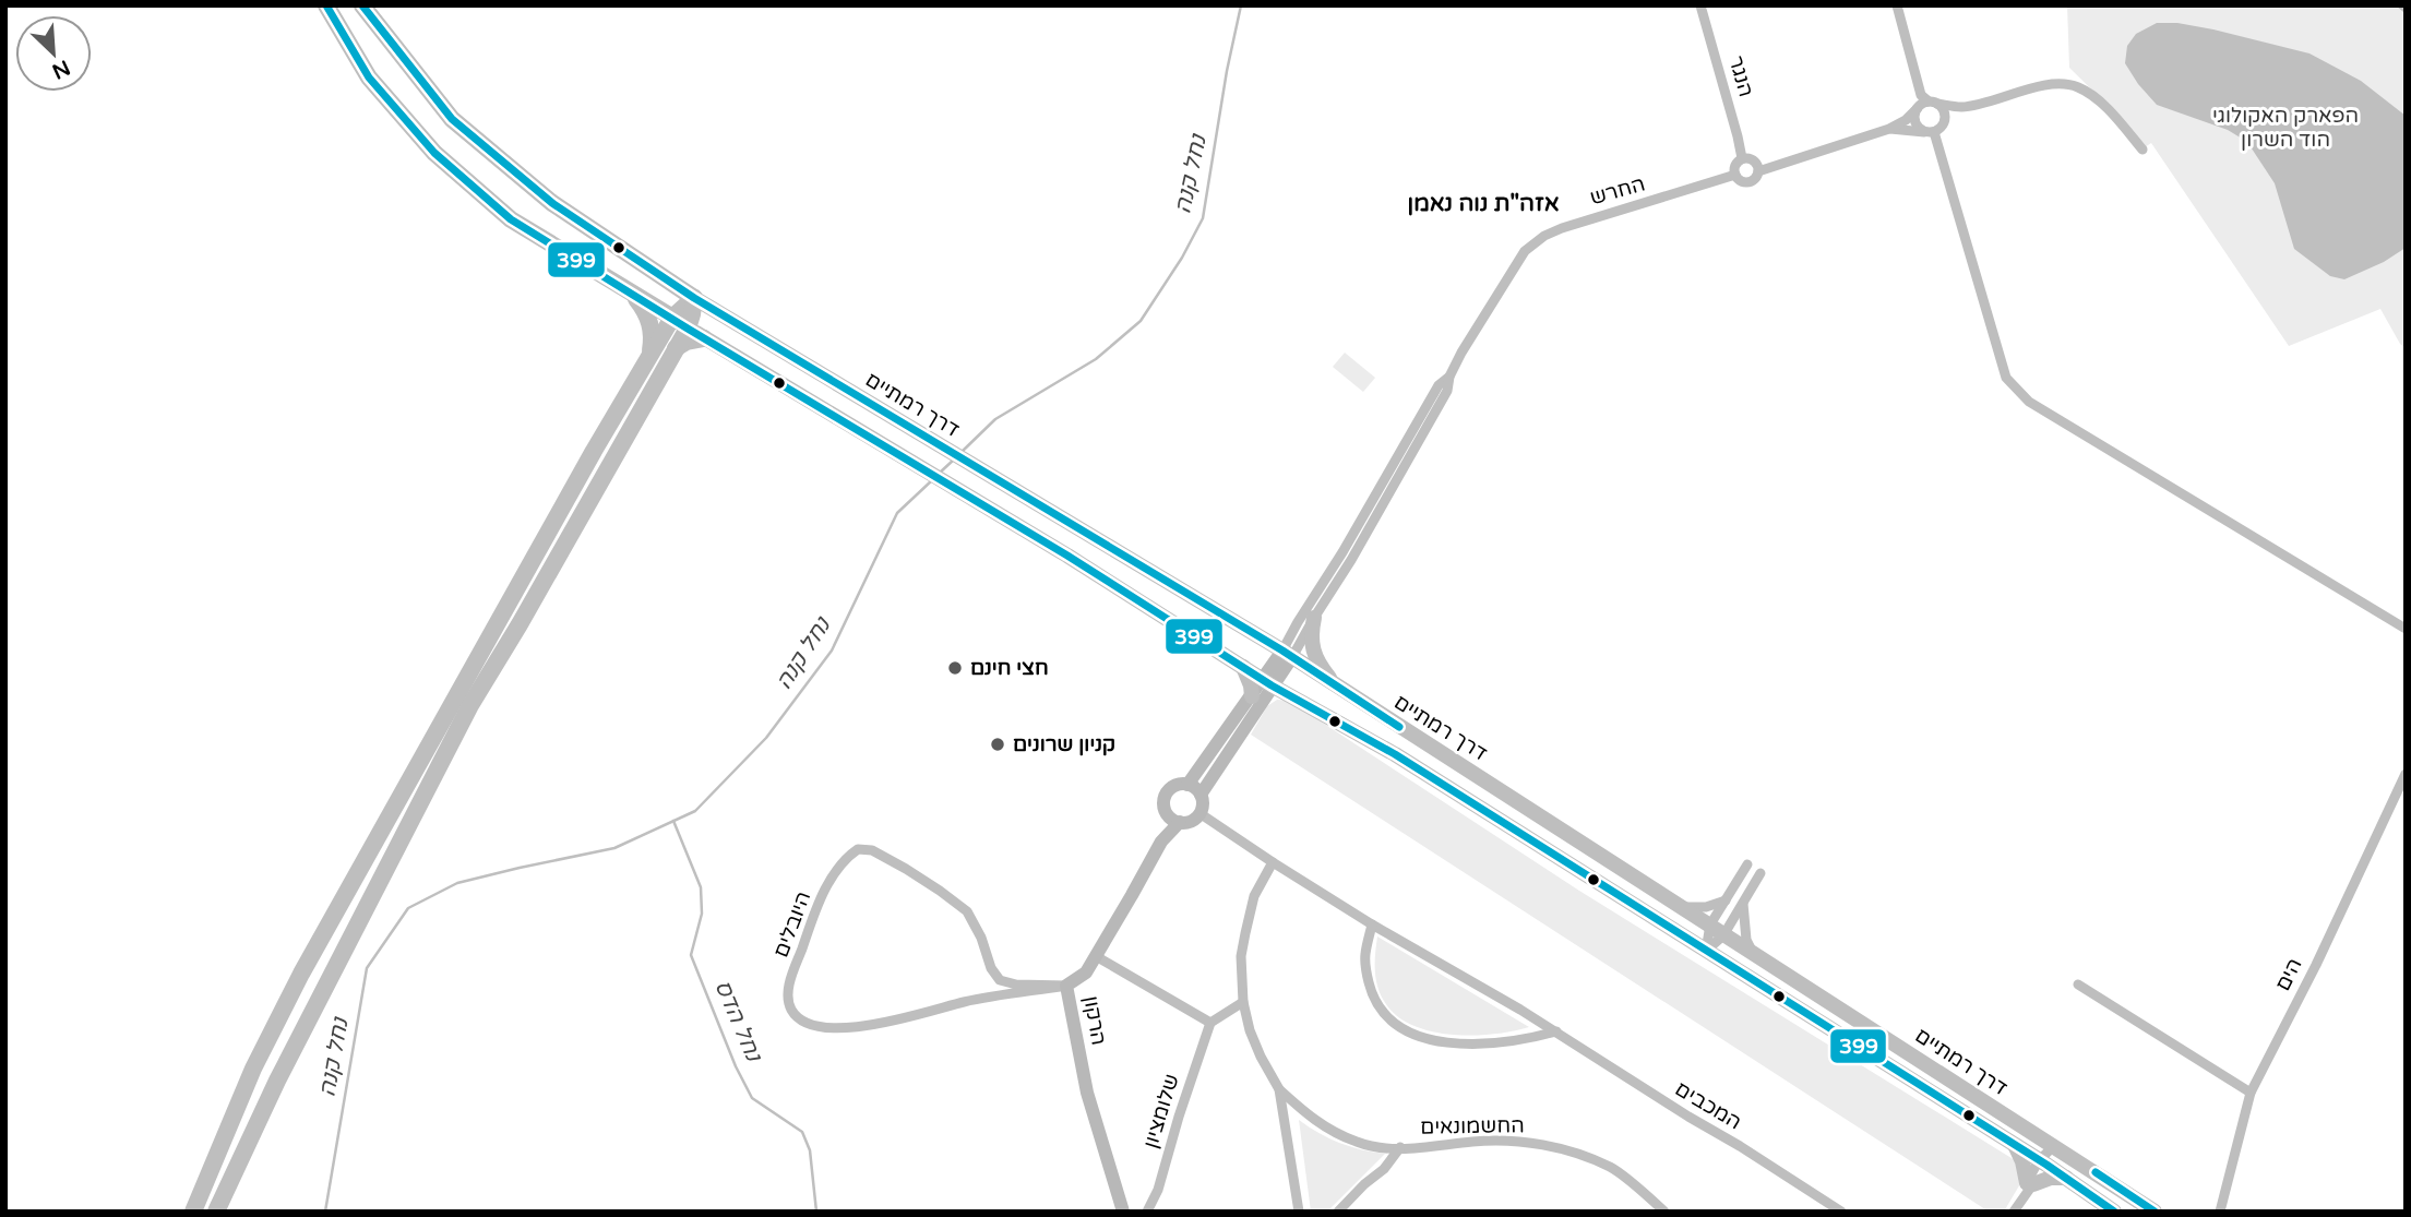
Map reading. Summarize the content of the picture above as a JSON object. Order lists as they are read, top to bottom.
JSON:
{
  "streets": {
    "main road": ["דרך רמתיים"],
    "street": [
      "הנגר",
      "החרש",
      "היובלים",
      "הים",
      "הרקון",
      "המכבים",
      "שלומציון",
      "החשמונאים"
    ]
  },
  "crossings": [
    ["הנגר", "החרש"],
    ["החרש", "דרך רמתיים"],
    ["היובלים", "הרקון"],
    ["הרקון", "המכבים"]
  ],
  "districts": ["אזה\"ת נוה נאמן"],
  "water": ["נחל קנה", "נחל הדס"],
  "parks": ["הפארק האקולוגי הוד השרון"],
  "places": ["חצי חינם", "קניון שרונים"],
  "lines": ["transit line 399"],
  "north": "bottom right"
}
